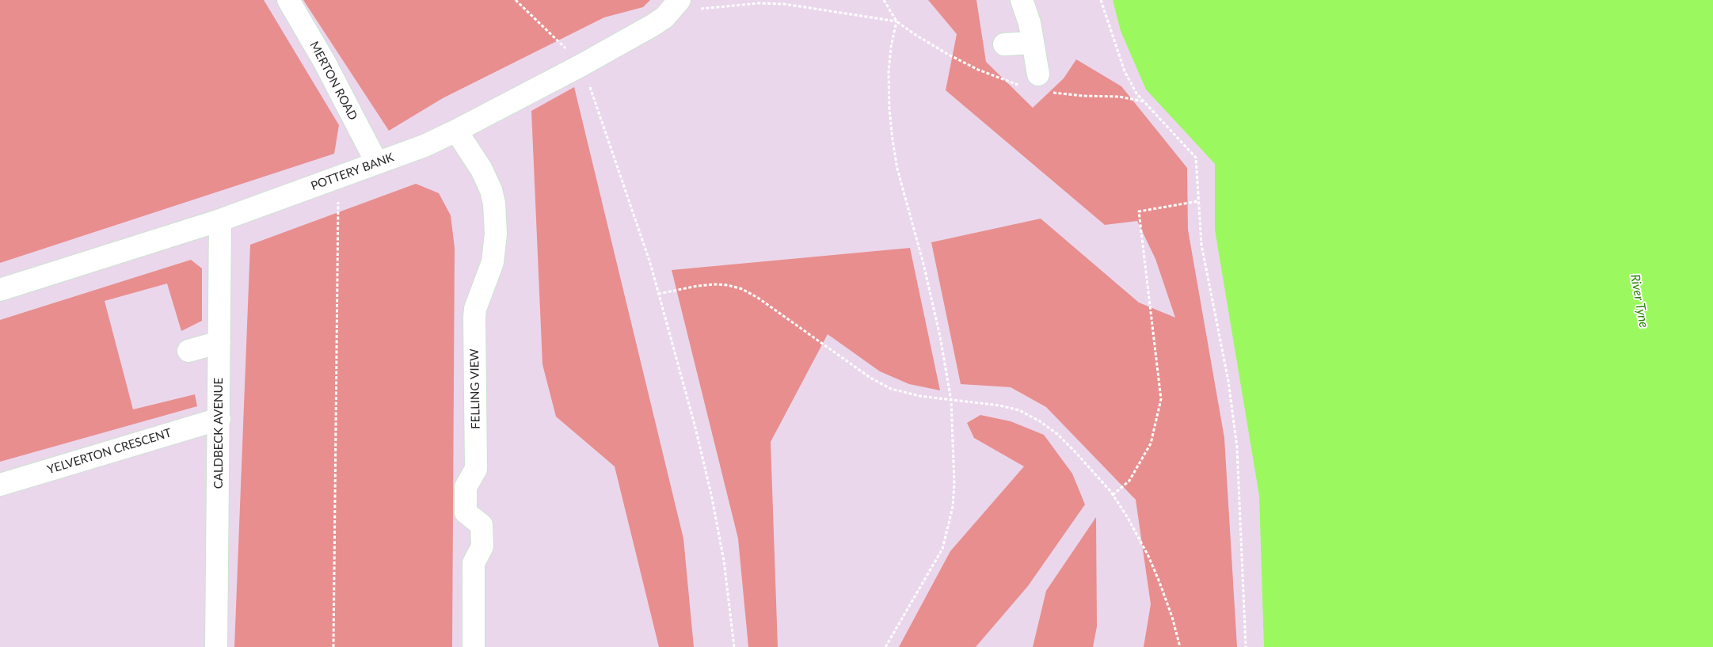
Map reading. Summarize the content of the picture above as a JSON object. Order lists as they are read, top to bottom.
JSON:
{
  "streets": {
    "street": [
      "MERTON ROAD",
      "POTTERY BANK",
      "FELLING VIEW",
      "CALDBECK AVENUE",
      "YELVERTON CRESCENT"
    ]
  },
  "crossings": [
    ["MERTON ROAD", "POTTERY BANK"],
    ["POTTERY BANK", "FELLING VIEW"],
    ["POTTERY BANK", "CALDBECK AVENUE"],
    ["CALDBECK AVENUE", "YELVERTON CRESCENT"]
  ],
  "water": ["River Tyne"]
}
